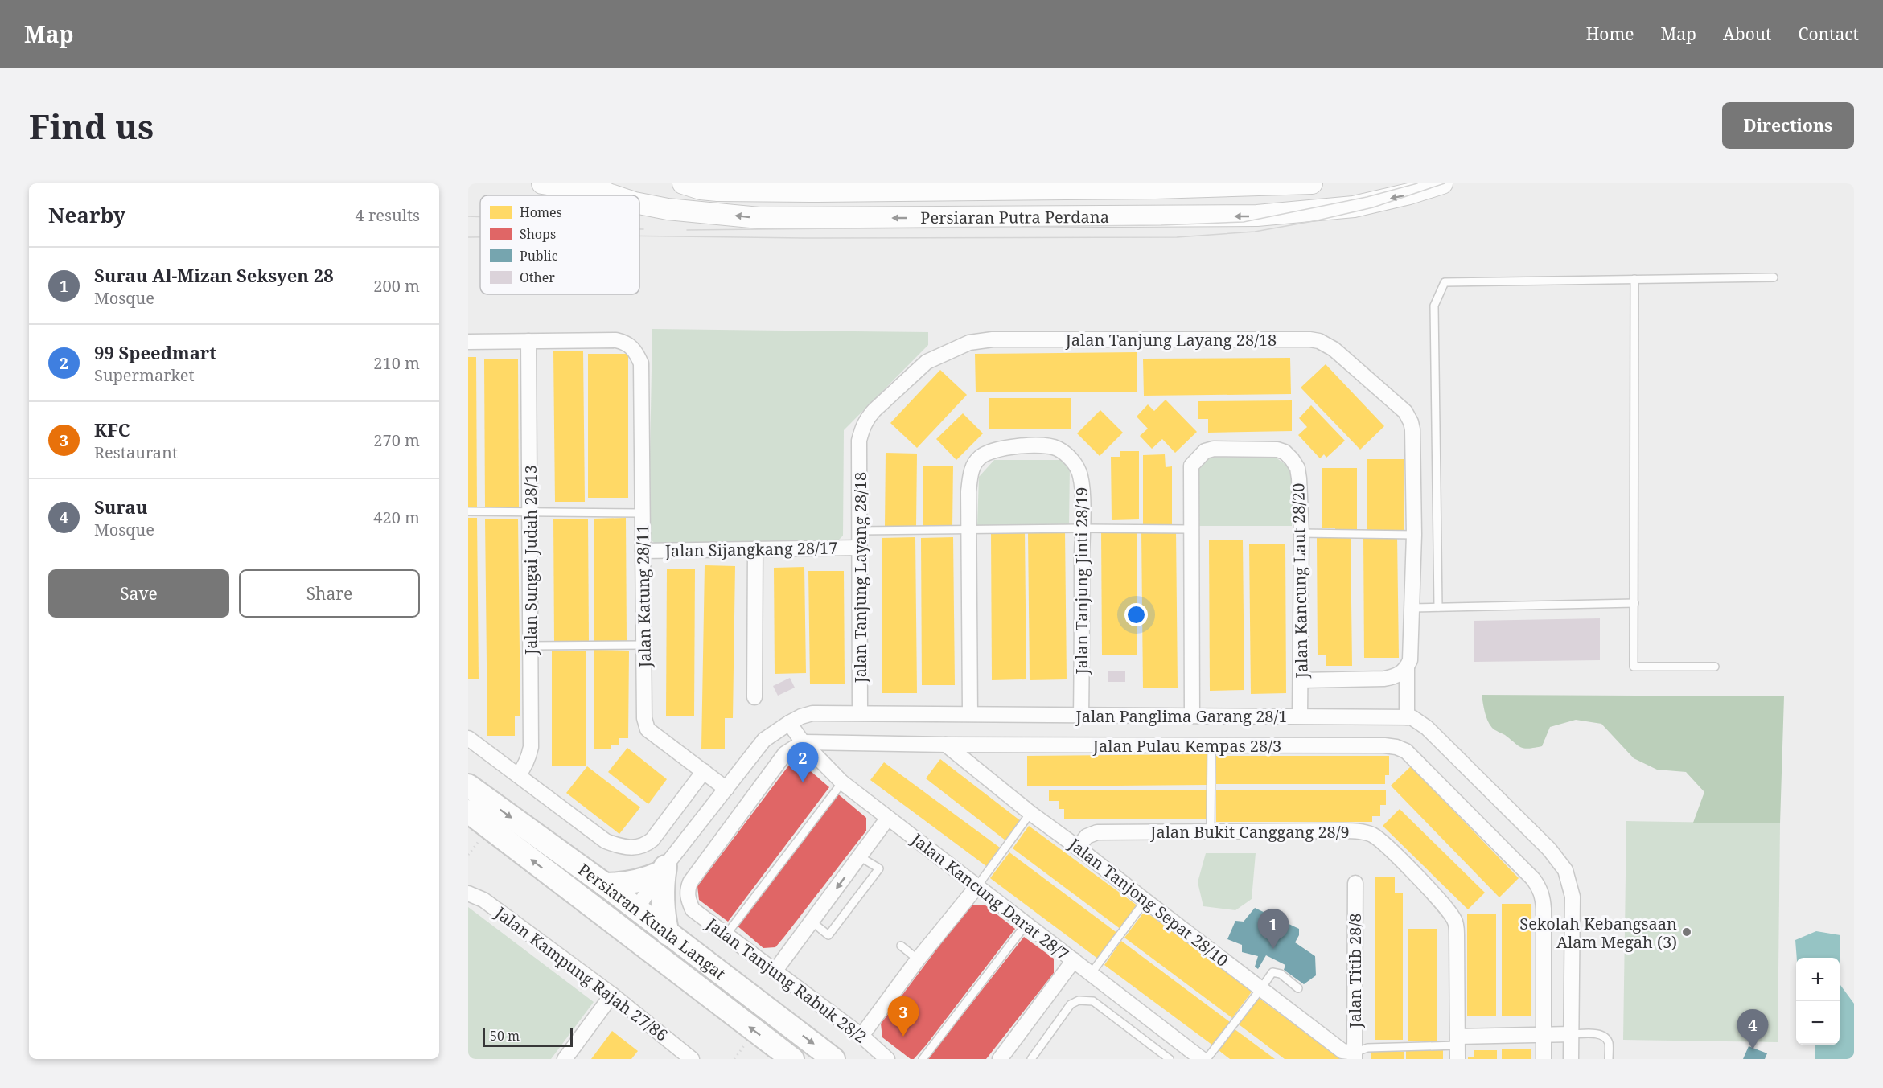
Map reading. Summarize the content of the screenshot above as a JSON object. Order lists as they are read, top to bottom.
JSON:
{
  "streets": {
    "main road": ["Persiaran Putra Perdana", "Persiaran Kuala Langat"],
    "street": [
      "Jalan Tanjung Layang 28/18",
      "Jalan Sijangkang 28/17",
      "Jalan Sungai Judah 28/13",
      "Jalan Tanjung Jinti 28/19",
      "Jalan Kancung Laut 28/20",
      "Jalan Katung 28/11",
      "Jalan Panglima Garang 28/1",
      "Jalan Pulau Kempas 28/3",
      "Jalan Bukit Canggang 28/9",
      "Jalan Kancung Darat 28/7",
      "Jalan Tanjong Sepat 28/10",
      "Jalan Titib 28/8",
      "Jalan Kampung Rajah 27/86",
      "Jalan Tanjung Rabuk 28/2"
    ]
  },
  "crossings": [
    ["Jalan Tanjung Layang 28/18", "Jalan Sijangkang 28/17"],
    ["Jalan Tanjung Layang 28/18", "Jalan Panglima Garang 28/1"],
    ["Jalan Sijangkang 28/17", "Jalan Katung 28/11"],
    ["Jalan Sungai Judah 28/13", "Jalan Katung 28/11"],
    ["Jalan Tanjung Jinti 28/19", "Jalan Panglima Garang 28/1"],
    ["Jalan Kancung Laut 28/20", "Jalan Panglima Garang 28/1"],
    ["Jalan Katung 28/11", "Jalan Panglima Garang 28/1"],
    ["Jalan Panglima Garang 28/1", "Jalan Kancung Darat 28/7"],
    ["Jalan Panglima Garang 28/1", "Persiaran Kuala Langat"],
    ["Jalan Pulau Kempas 28/3", "Jalan Kancung Darat 28/7"],
    ["Jalan Pulau Kempas 28/3", "Jalan Tanjong Sepat 28/10"],
    ["Jalan Pulau Kempas 28/3", "Jalan Tanjung Rabuk 28/2"],
    ["Jalan Bukit Canggang 28/9", "Jalan Tanjong Sepat 28/10"],
    ["Jalan Kancung Darat 28/7", "Jalan Tanjung Rabuk 28/2"],
    ["Jalan Tanjong Sepat 28/10", "Jalan Titib 28/8"]
  ],
  "places": ["Sekolah Kebangsaan Alam Megah (3)"],
  "legend": [
    "Homes",
    "Shops",
    "Public",
    "Other"
  ],
  "scale_bar": "50 m",
  "page": {
    "header": "Map",
    "nav": [
      "Home",
      "Map",
      "About",
      "Contact"
    ],
    "buttons": [
      "Directions",
      ["Save", "Share"]
    ],
    "title": "Find us",
    "heading": ["Nearby", "4 results"],
    "list": [
      {
        "mark": "1",
        "name": "Surau Al-Mizan Seksyen 28",
        "note": "Mosque",
        "value": "200 m"
      },
      {
        "mark": "2",
        "name": "99 Speedmart",
        "note": "Supermarket",
        "value": "210 m"
      },
      {
        "mark": "3",
        "name": "KFC",
        "note": "Restaurant",
        "value": "270 m"
      },
      {
        "mark": "4",
        "name": "Surau",
        "note": "Mosque",
        "value": "420 m"
      }
    ],
    "pins": [
      "2",
      "1",
      "3",
      "4"
    ],
    "map_buttons": ["+", "−"],
    "scale": "50 m"
  }
}
